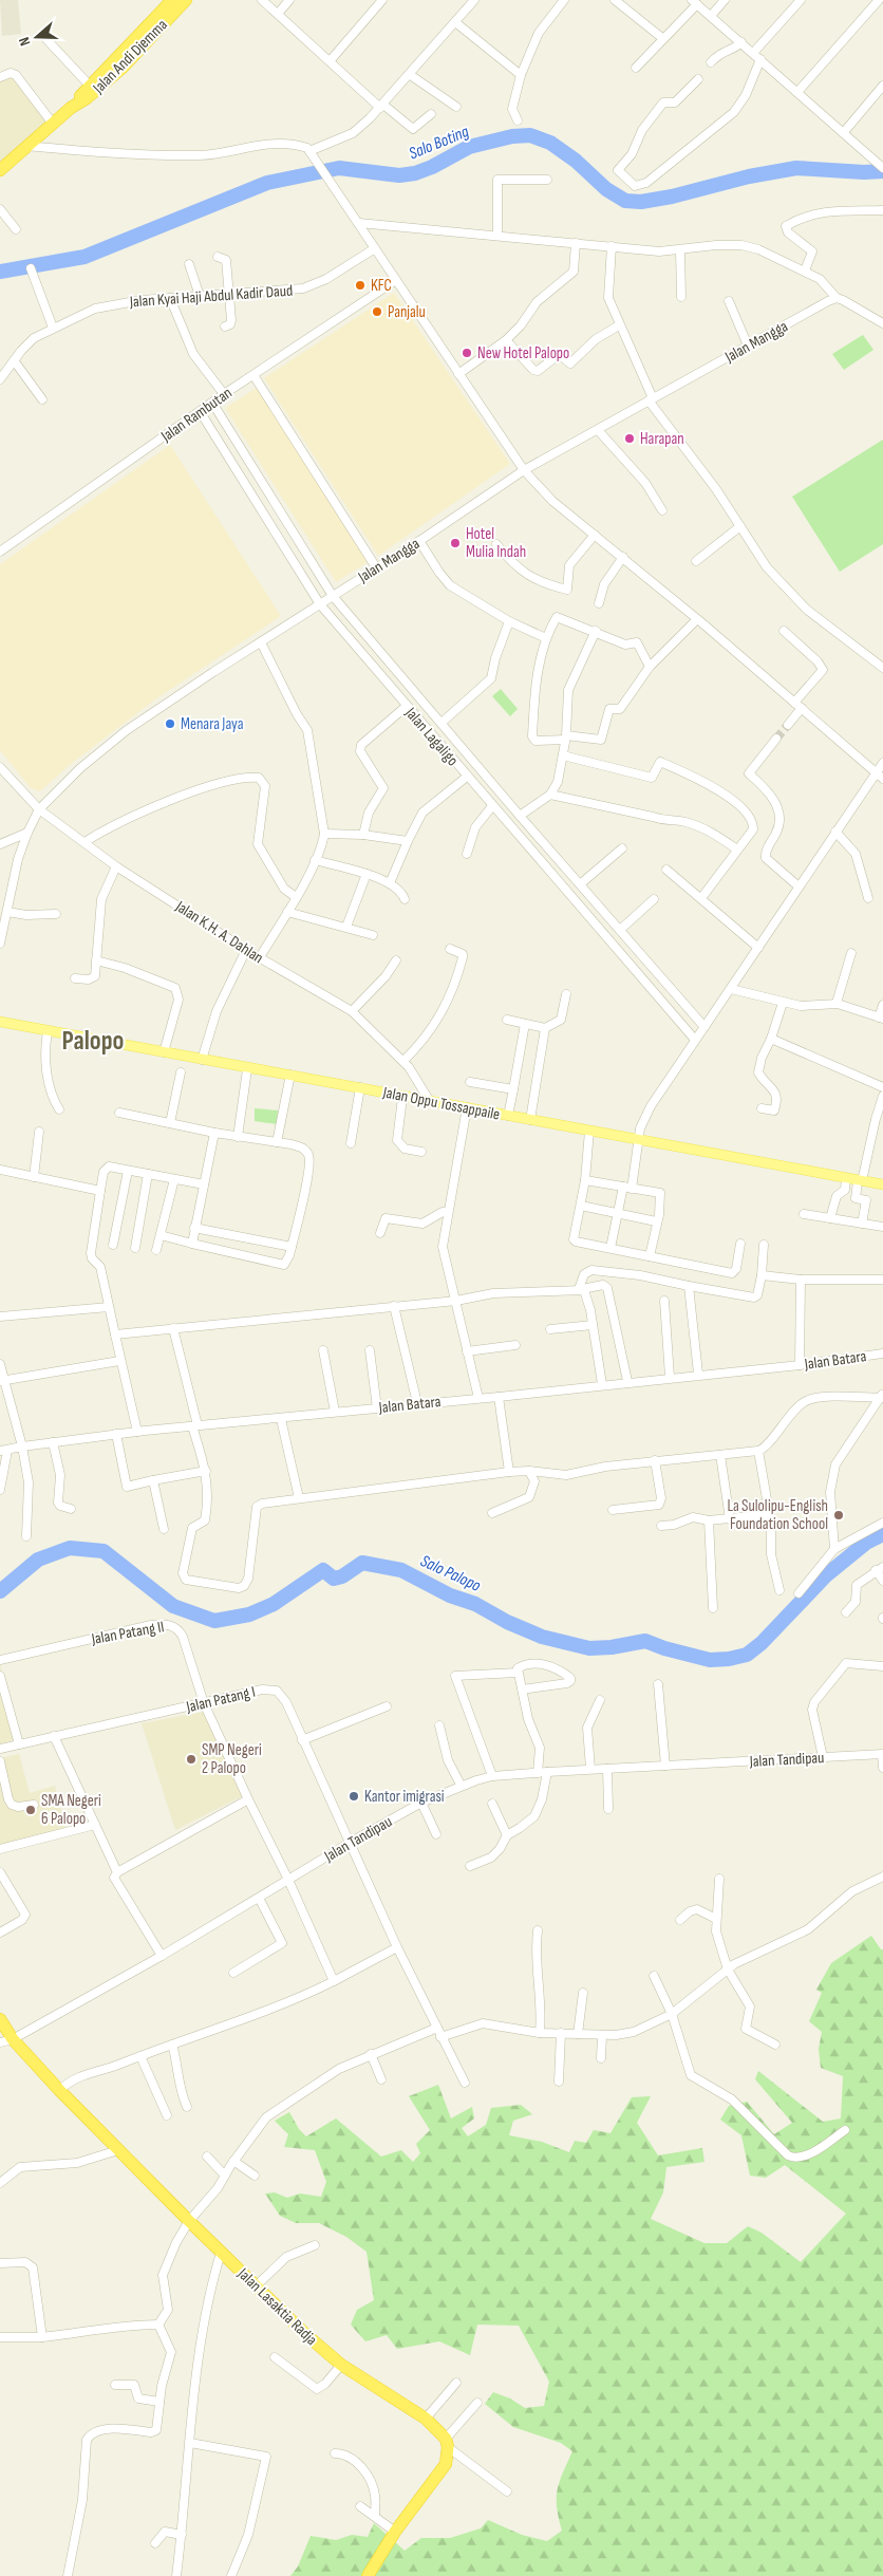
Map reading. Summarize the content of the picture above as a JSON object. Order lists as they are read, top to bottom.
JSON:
{
  "streets": {
    "highway": ["Jalan Andi Djemma", "Jalan Lasaktia Radja"],
    "main road": ["Jalan Oppu Tossappaile"],
    "street": [
      "Jalan Kyai Haji Abdul Kadir Daud",
      "Jalan Mangga",
      "Jalan Rambutan",
      "Jalan Lagaligo",
      "Jalan K.H. A. Dahlan",
      "Jalan Batara",
      "Jalan Patang II",
      "Jalan Patang I",
      "Jalan Tandipau"
    ]
  },
  "crossings": [
    ["Jalan Mangga", "Jalan Lagaligo"],
    ["Jalan Mangga", "Jalan K.H. A. Dahlan"],
    ["Jalan Rambutan", "Jalan Lagaligo"],
    ["Jalan K.H. A. Dahlan", "Jalan Oppu Tossappaile"],
    ["Jalan Patang II", "Jalan Patang I"],
    ["Jalan Patang I", "Jalan Tandipau"],
    ["Jalan Tandipau", "Jalan Lasaktia Radja"]
  ],
  "districts": ["Palopo"],
  "water": ["Salo Boting", "Salo Palopo"],
  "places": [
    "KFC",
    "Panjalu",
    "New Hotel Palopo",
    "Harapan",
    "Hotel Mulia Indah",
    "Menara Jaya",
    "La Sulolipu-English Foundation School",
    "SMP Negeri 2 Palopo",
    "Kantor imigrasi",
    "SMA Negeri 6 Palopo"
  ],
  "north": "left"
}
